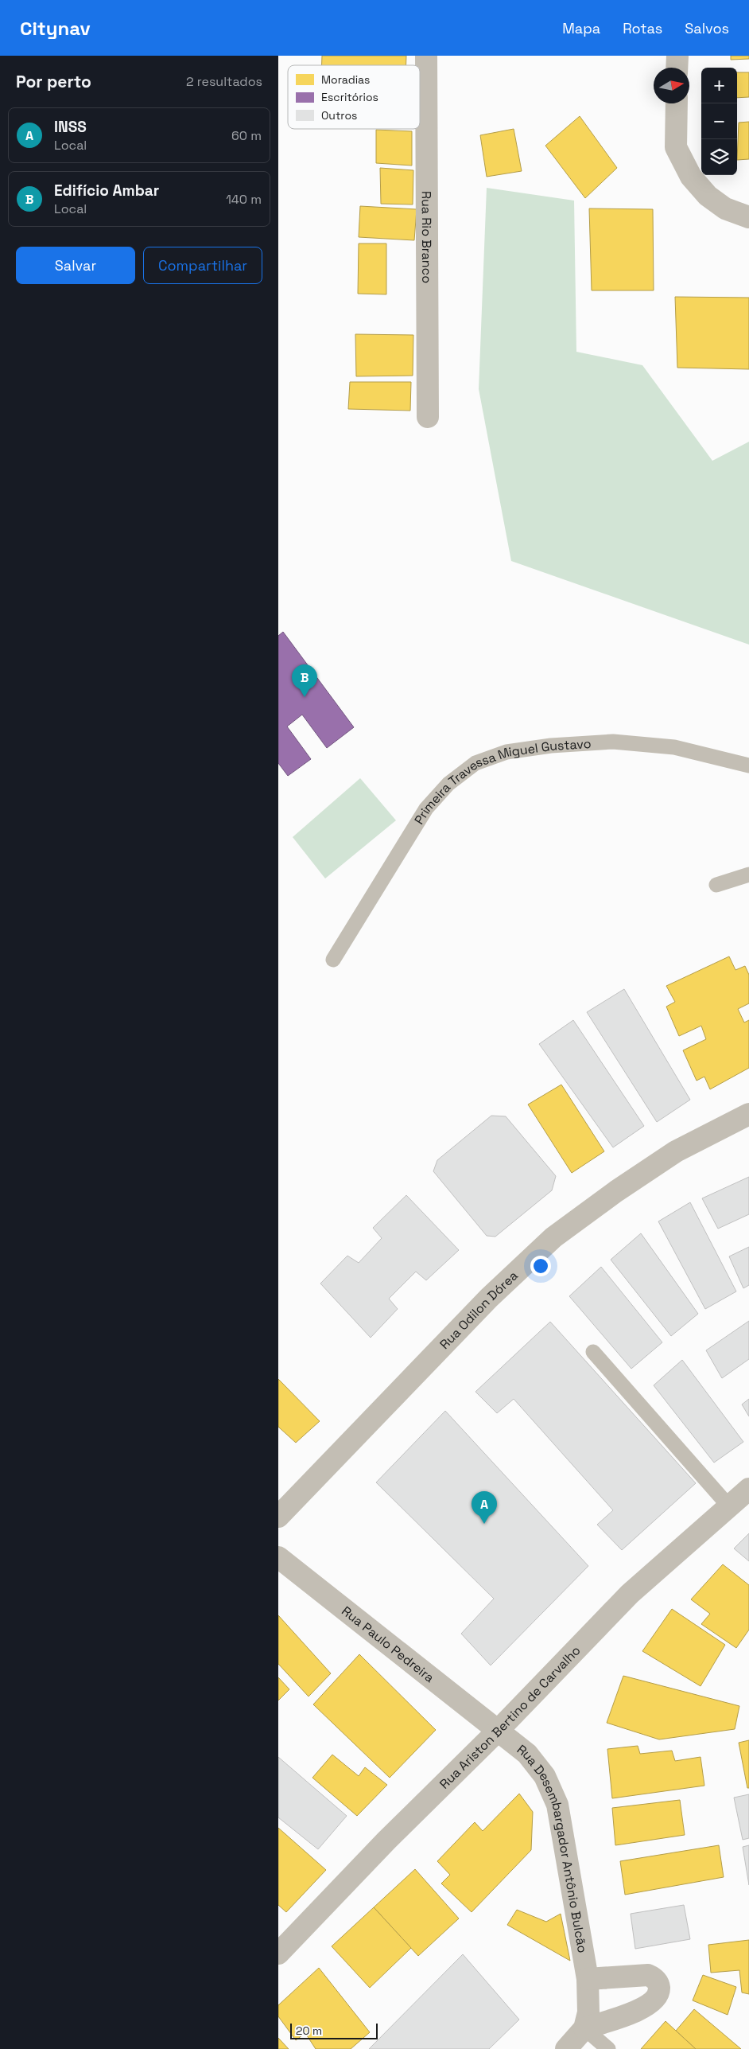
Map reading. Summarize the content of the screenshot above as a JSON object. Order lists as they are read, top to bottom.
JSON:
{
  "streets": {
    "street": [
      "Rua Rio Branco",
      "Rua Odilon Dórea",
      "Rua Paulo Pedreira",
      "Rua Ariston Bertino de Carvalho",
      "Rua Desembargador Antônio Bulcão"
    ],
    "lane": ["Primeira Travessa Miguel Gustavo"]
  },
  "crossings": [
    ["Rua Paulo Pedreira", "Rua Ariston Bertino de Carvalho"],
    ["Rua Paulo Pedreira", "Rua Desembargador Antônio Bulcão"],
    ["Rua Ariston Bertino de Carvalho", "Rua Desembargador Antônio Bulcão"]
  ],
  "legend": ["Moradias", "Escritórios", "Outros"],
  "scale_bar": "20 m",
  "north": "right",
  "page": {
    "header": "Citynav",
    "nav": ["Mapa", "Rotas", "Salvos"],
    "heading": ["Por perto", "2 resultados"],
    "map_buttons": ["+", "−"],
    "list": [
      {
        "mark": "A",
        "name": "INSS",
        "note": "Local",
        "value": "60 m"
      },
      {
        "mark": "B",
        "name": "Edifício Ambar",
        "note": "Local",
        "value": "140 m"
      }
    ],
    "buttons": ["Salvar", "Compartilhar"],
    "pins": ["B", "A"],
    "scale": "20 m"
  }
}
